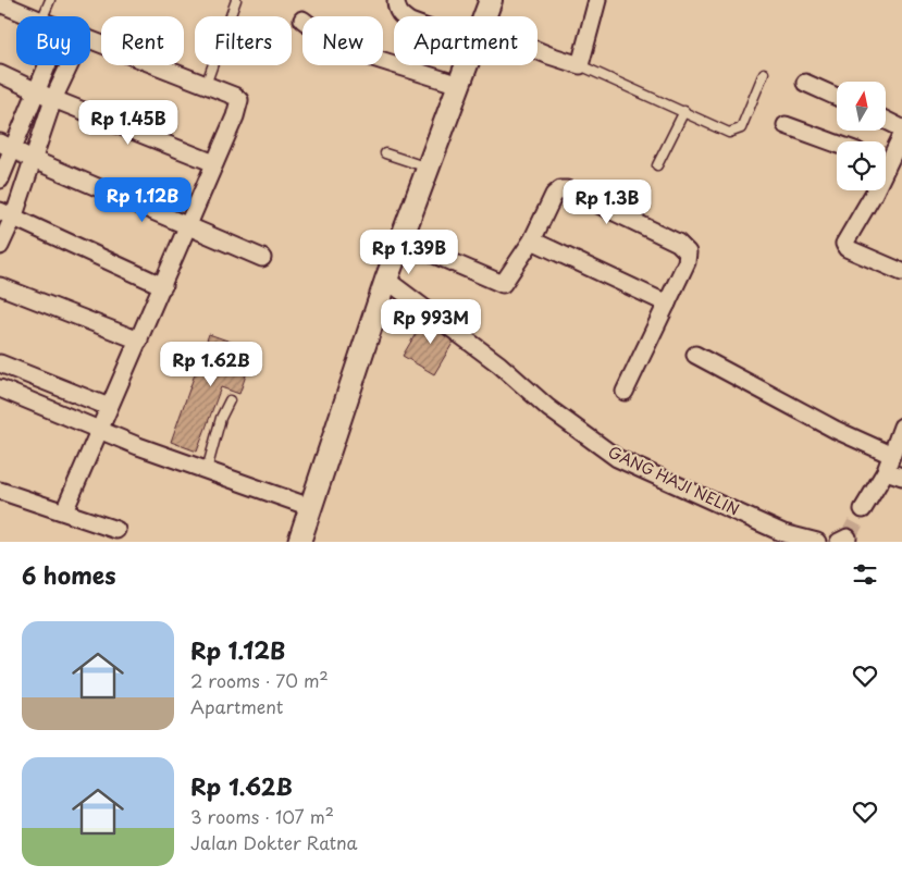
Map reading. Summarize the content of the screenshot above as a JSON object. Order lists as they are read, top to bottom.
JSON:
{
  "streets": {
    "street": ["GANG HAJI NELIN"]
  },
  "north": "top",
  "page": {
    "chip": [
      "Buy",
      "Rent",
      "Filters",
      "New",
      "Apartment"
    ],
    "price": [
      "Rp 1.45B",
      "Rp 1.12B",
      "Rp 1.3B",
      "Rp 1.39B",
      "Rp 993M",
      "Rp 1.62B"
    ],
    "heading": "6 homes",
    "list": [
      {
        "name": "Rp 1.12B",
        "note": "2 rooms · 70 m² · Apartment"
      },
      {
        "name": "Rp 1.62B",
        "note": "3 rooms · 107 m² · Jalan Dokter Ratna"
      }
    ]
  }
}
